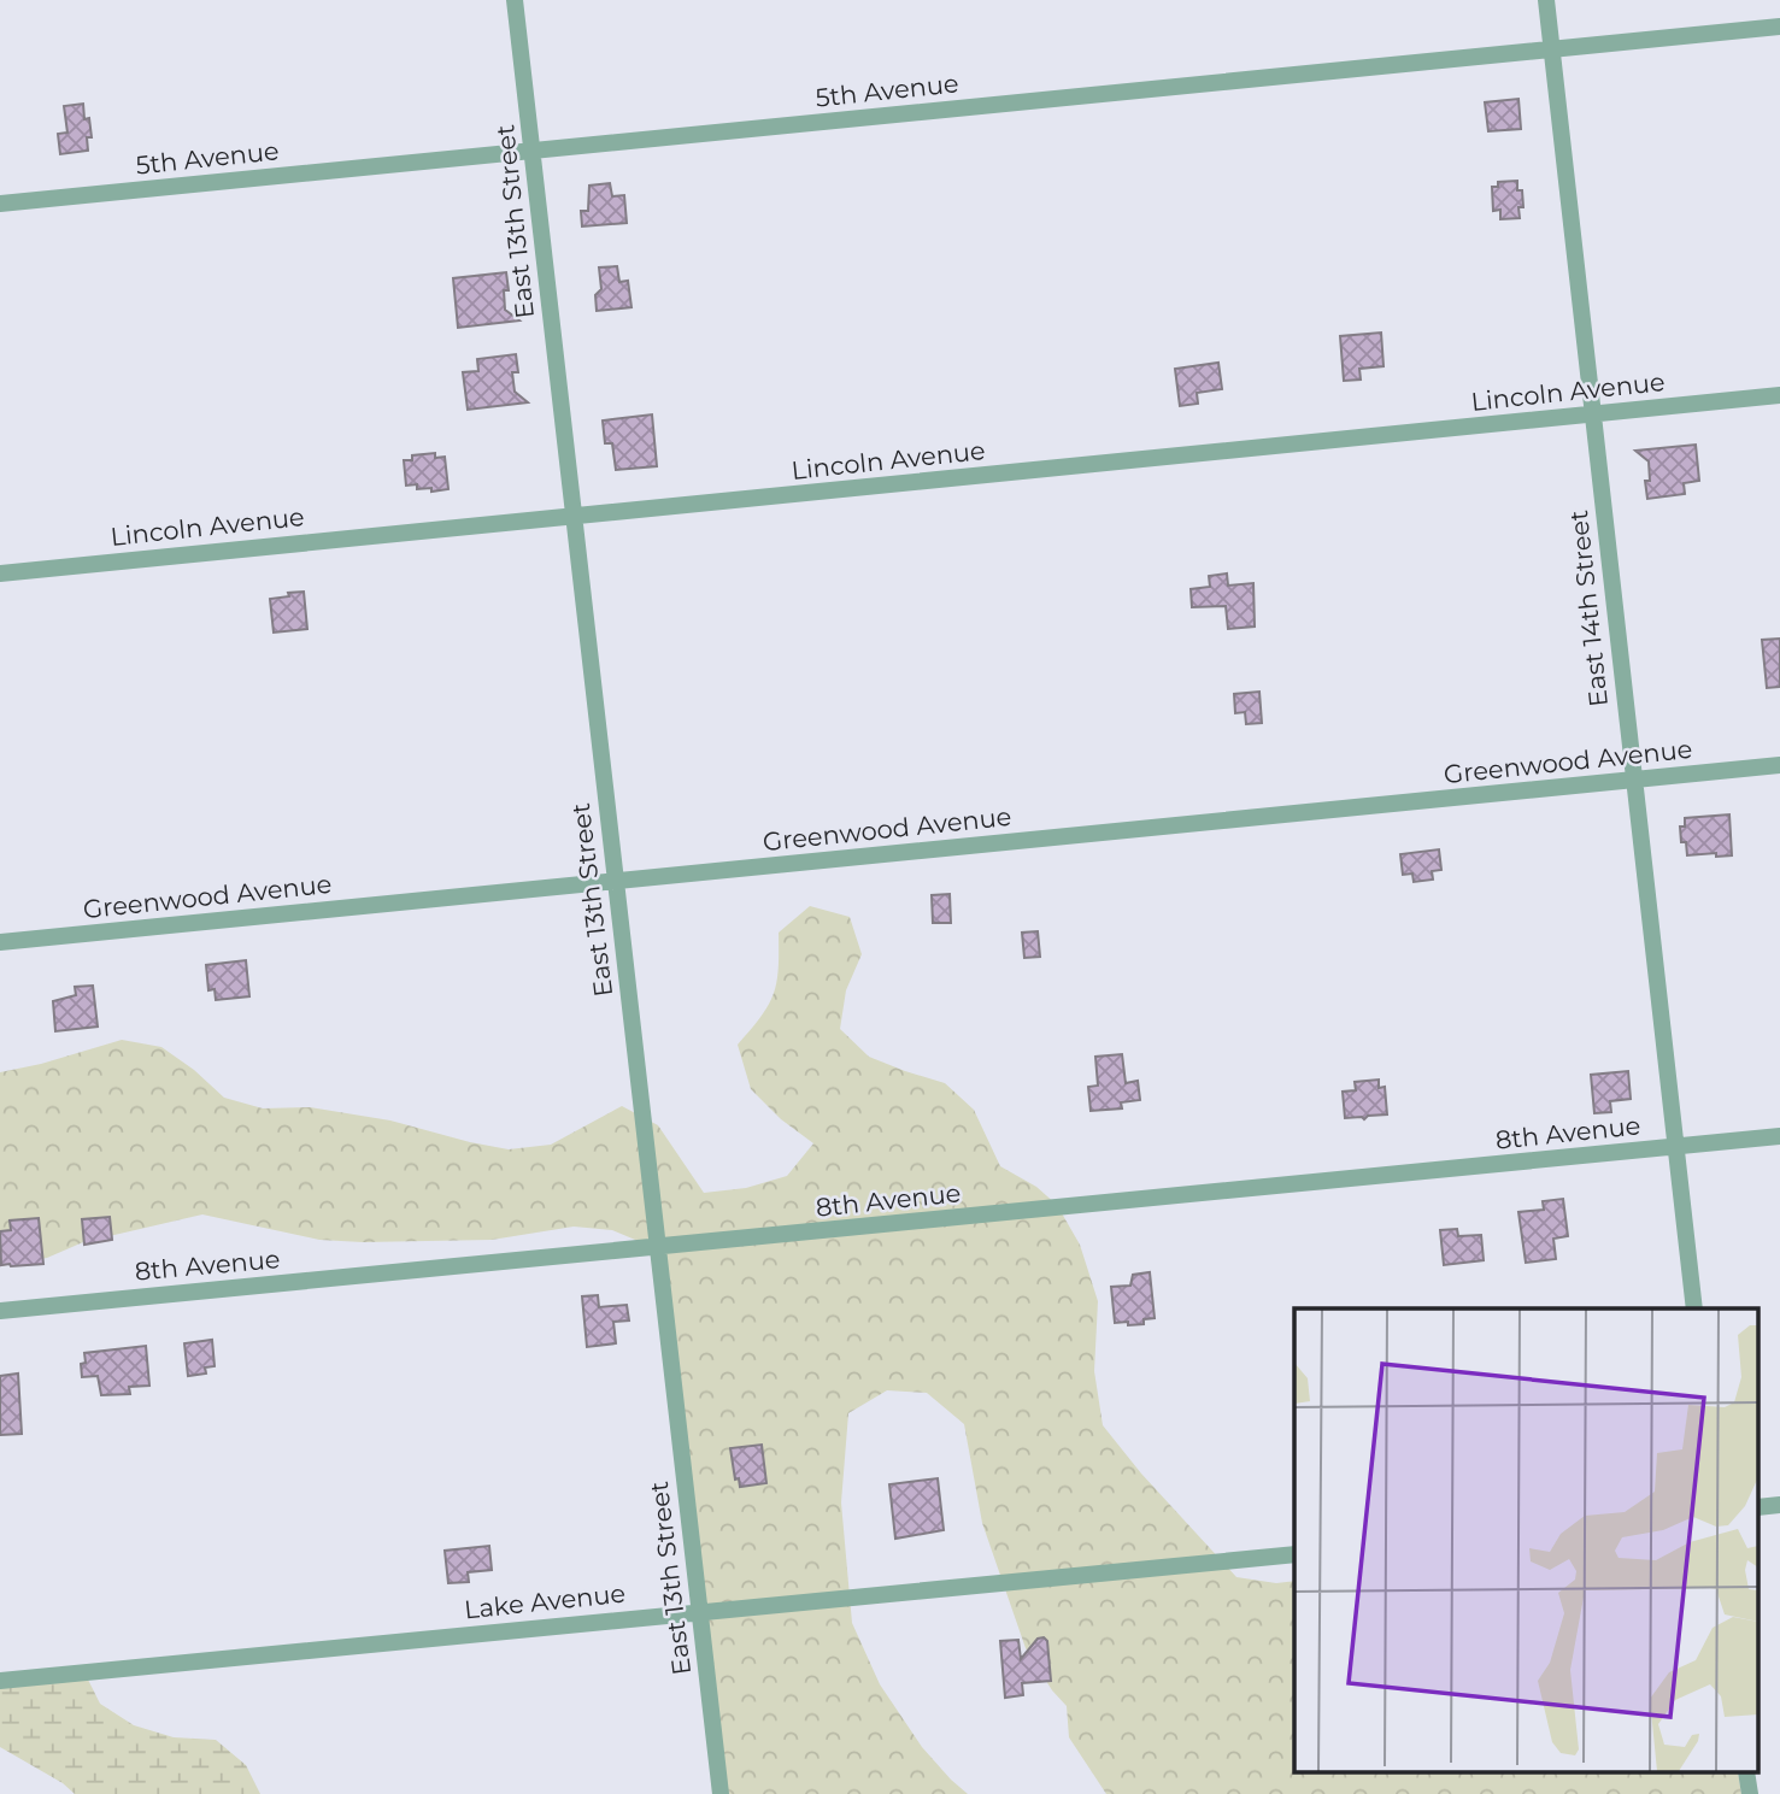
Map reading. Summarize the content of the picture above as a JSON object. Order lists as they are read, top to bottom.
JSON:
{
  "streets": {
    "street": [
      "5th Avenue",
      "East 13th Street",
      "Lincoln Avenue",
      "East 14th Street",
      "Greenwood Avenue",
      "8th Avenue",
      "Lake Avenue"
    ]
  },
  "crossings": [
    ["5th Avenue", "East 13th Street"],
    ["5th Avenue", "East 14th Street"],
    ["East 13th Street", "Lincoln Avenue"],
    ["East 13th Street", "Greenwood Avenue"],
    ["East 13th Street", "8th Avenue"],
    ["East 13th Street", "Lake Avenue"],
    ["Lincoln Avenue", "East 14th Street"],
    ["East 14th Street", "Greenwood Avenue"],
    ["East 14th Street", "8th Avenue"]
  ]
}
